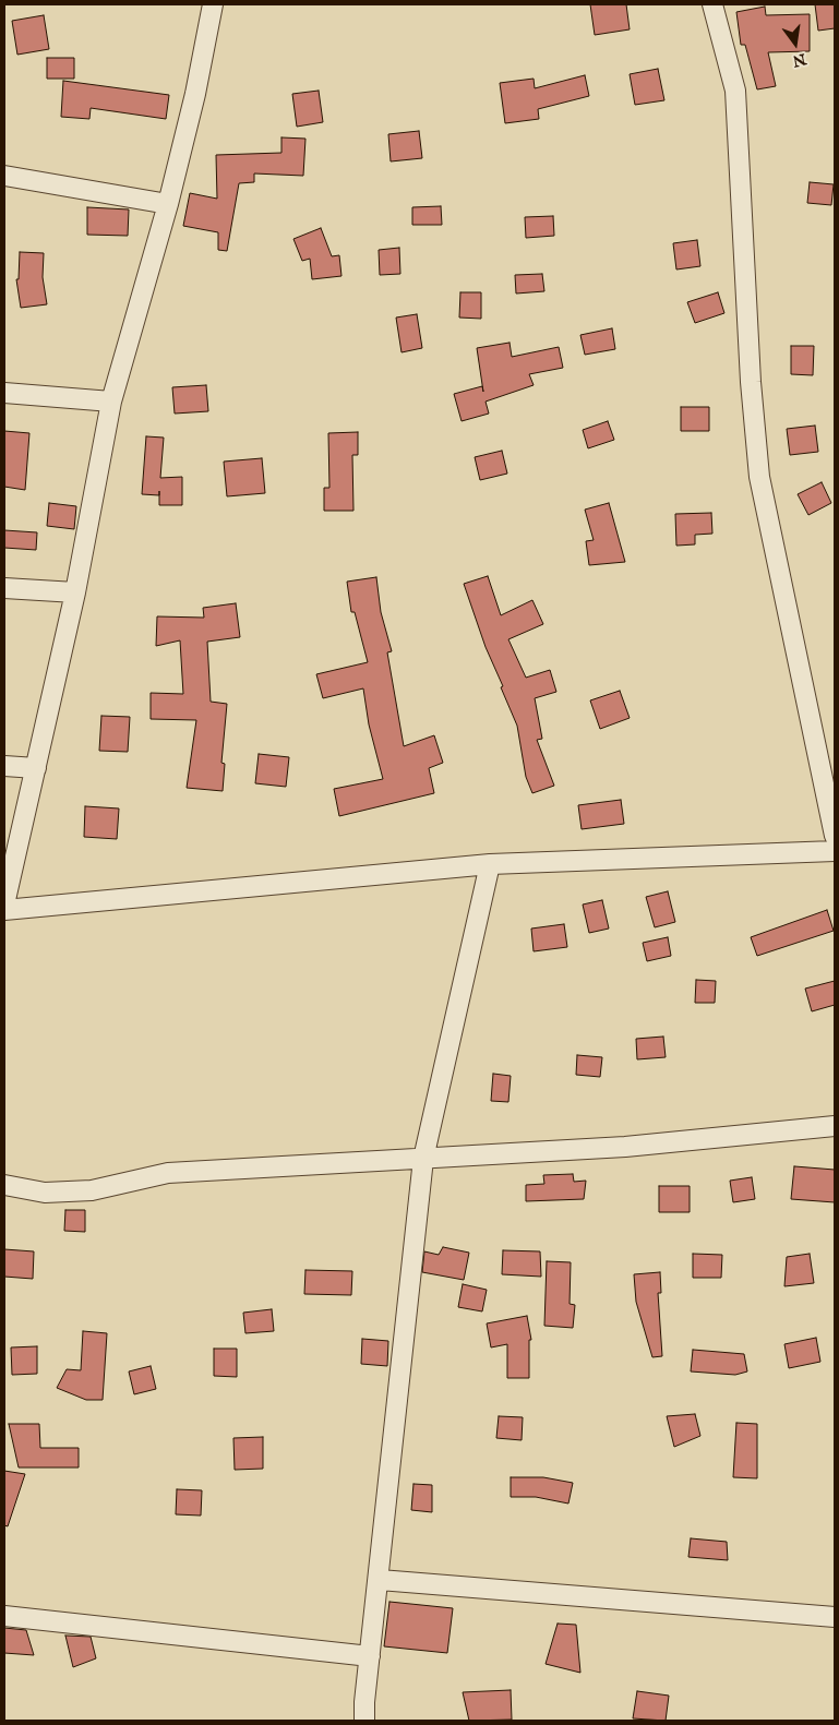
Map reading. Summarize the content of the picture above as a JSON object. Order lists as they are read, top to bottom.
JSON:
{
  "north": "bottom"
}
